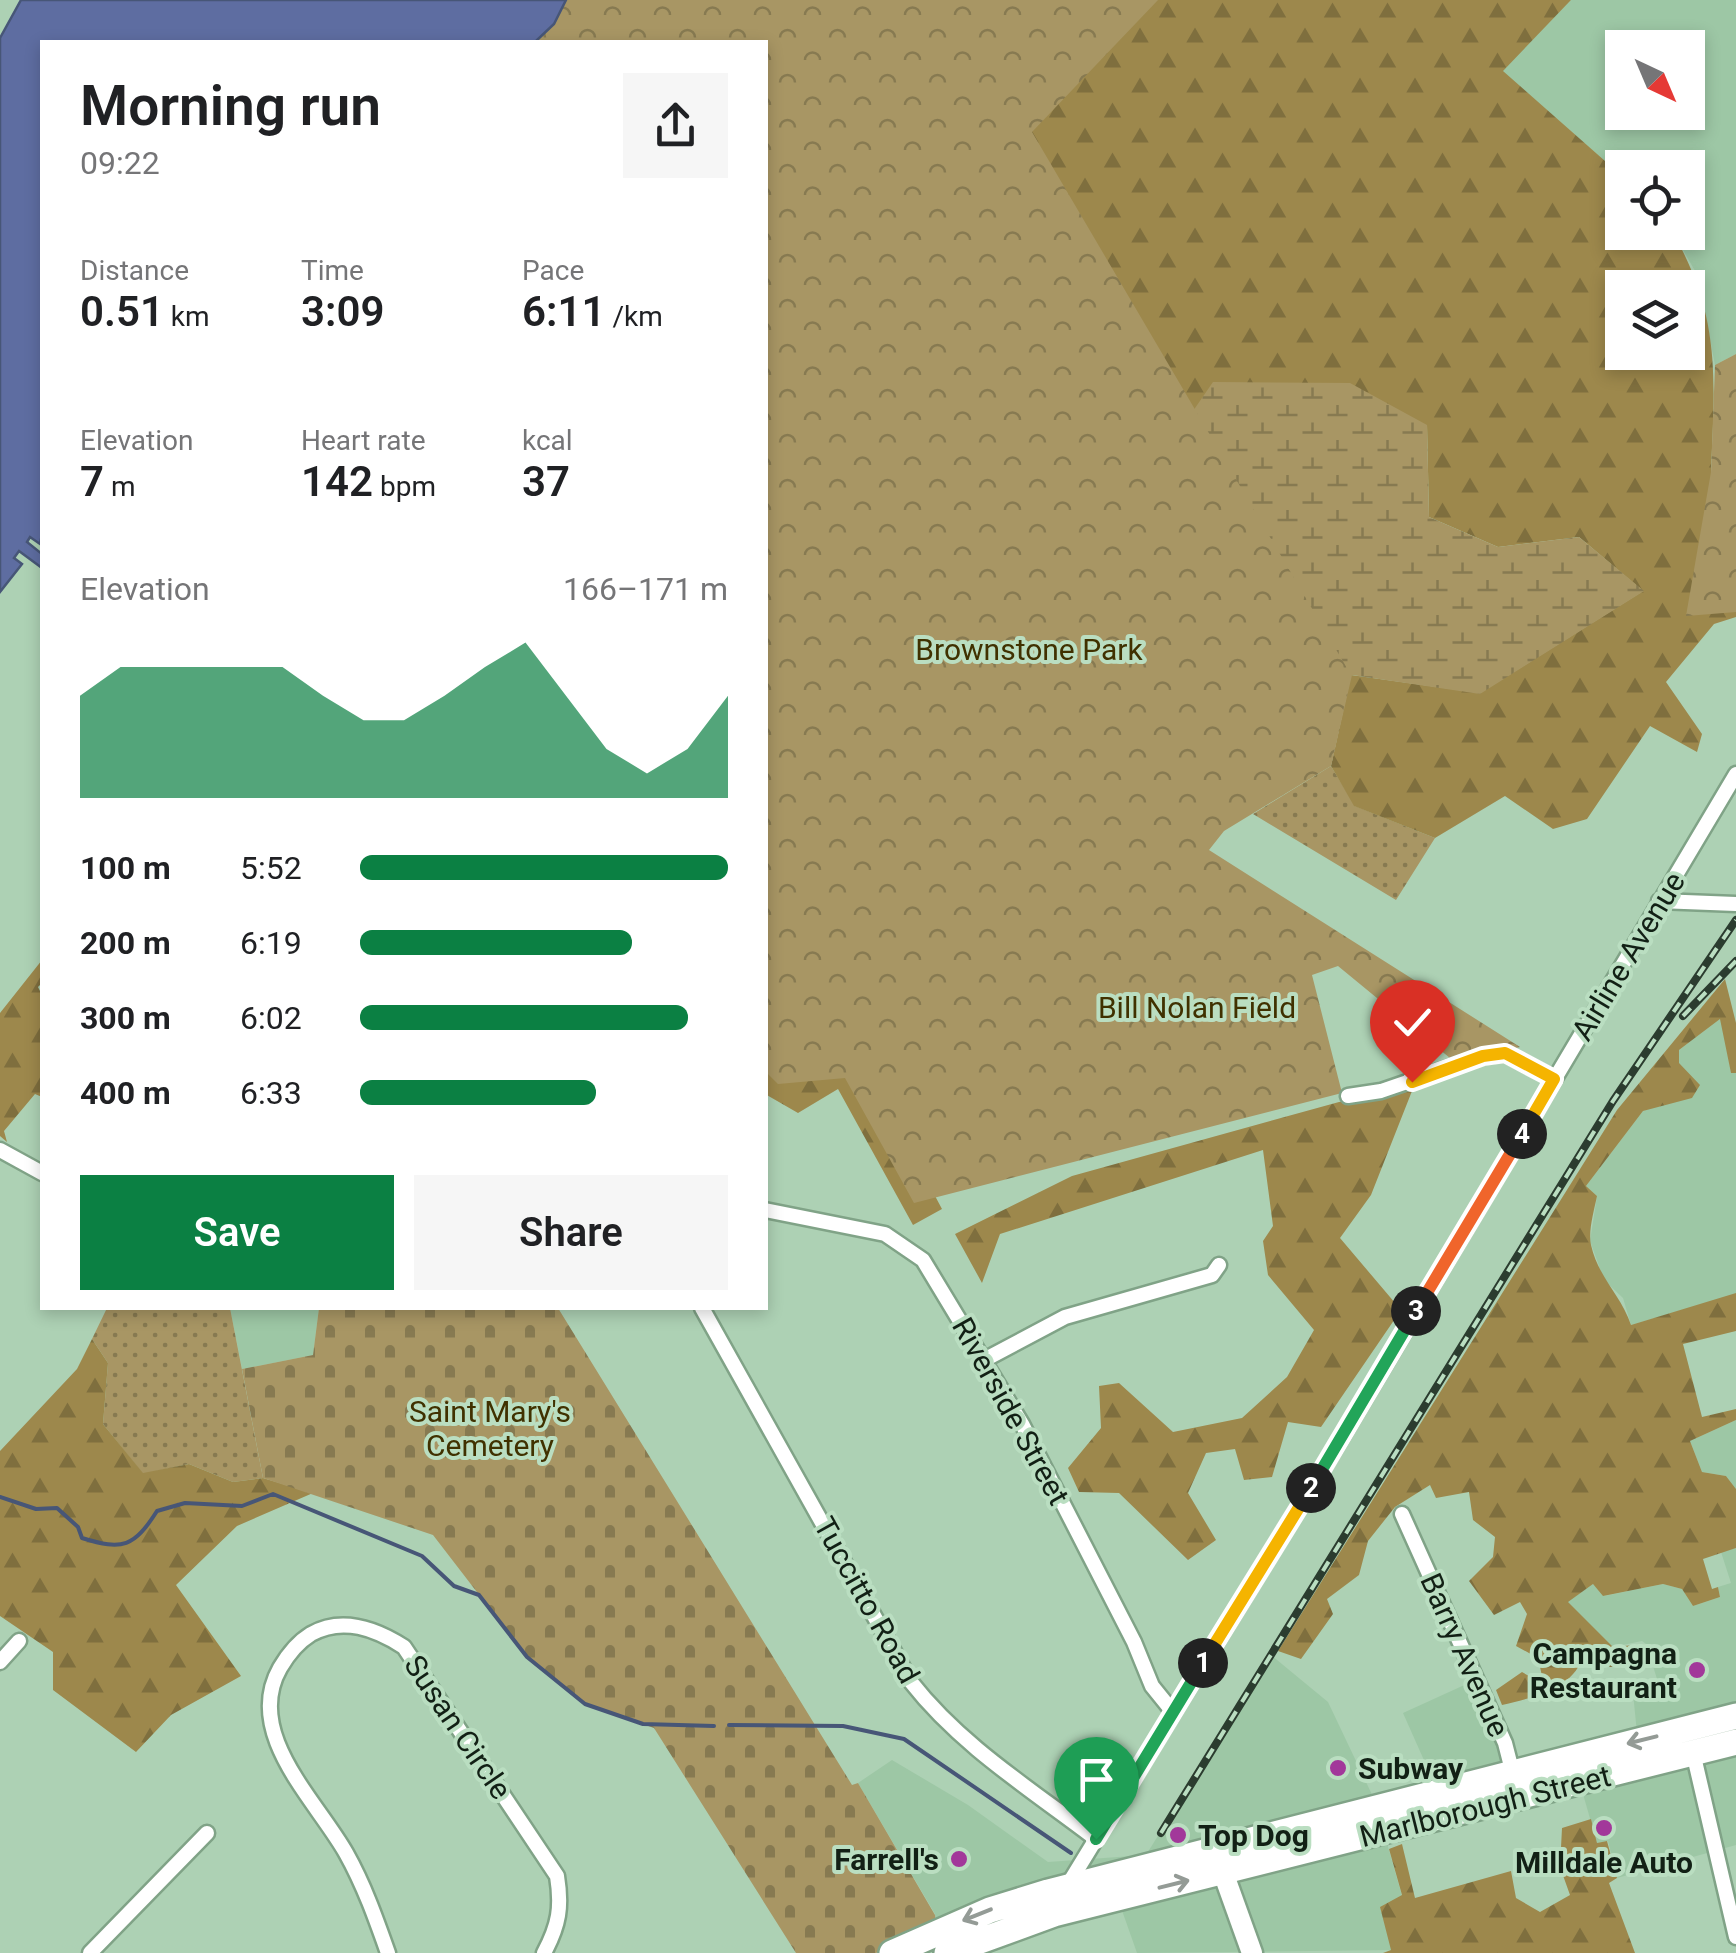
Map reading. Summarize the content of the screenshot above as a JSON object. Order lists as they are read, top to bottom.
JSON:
{
  "streets": {
    "highway": ["Marlborough Street"],
    "street": [
      "Airline Avenue",
      "Riverside Street",
      "Tuccitto Road",
      "Barry Avenue",
      "Susan Circle"
    ]
  },
  "crossings": [
    ["Airline Avenue", "Riverside Street"],
    ["Airline Avenue", "Tuccitto Road"],
    ["Airline Avenue", "Marlborough Street"],
    ["Barry Avenue", "Marlborough Street"]
  ],
  "parks": ["Brownstone Park", "Bill Nolan Field", "Saint Mary's Cemetery"],
  "places": [
    "Campagna Restaurant",
    "Subway",
    "Milldale Auto",
    "Top Dog",
    "Farrell's"
  ],
  "north": "bottom right",
  "page": {
    "heading": ["Morning run", "09:22"],
    "stats": [
      ["Distance", "0.51 km"],
      ["Time", "3:09"],
      ["Pace", "6:11 /km"],
      ["Elevation", "7 m"],
      ["Heart rate", "142 bpm"],
      ["kcal", "37"]
    ],
    "chart": ["Elevation", "166–171 m"],
    "list": [
      {
        "name": "100 m",
        "note": "5:52"
      },
      {
        "name": "200 m",
        "note": "6:19"
      },
      {
        "name": "300 m",
        "note": "6:02"
      },
      {
        "name": "400 m",
        "note": "6:33"
      }
    ],
    "pins": [
      "4",
      "3",
      "2",
      "1"
    ],
    "buttons": ["Save", "Share"]
  }
}
